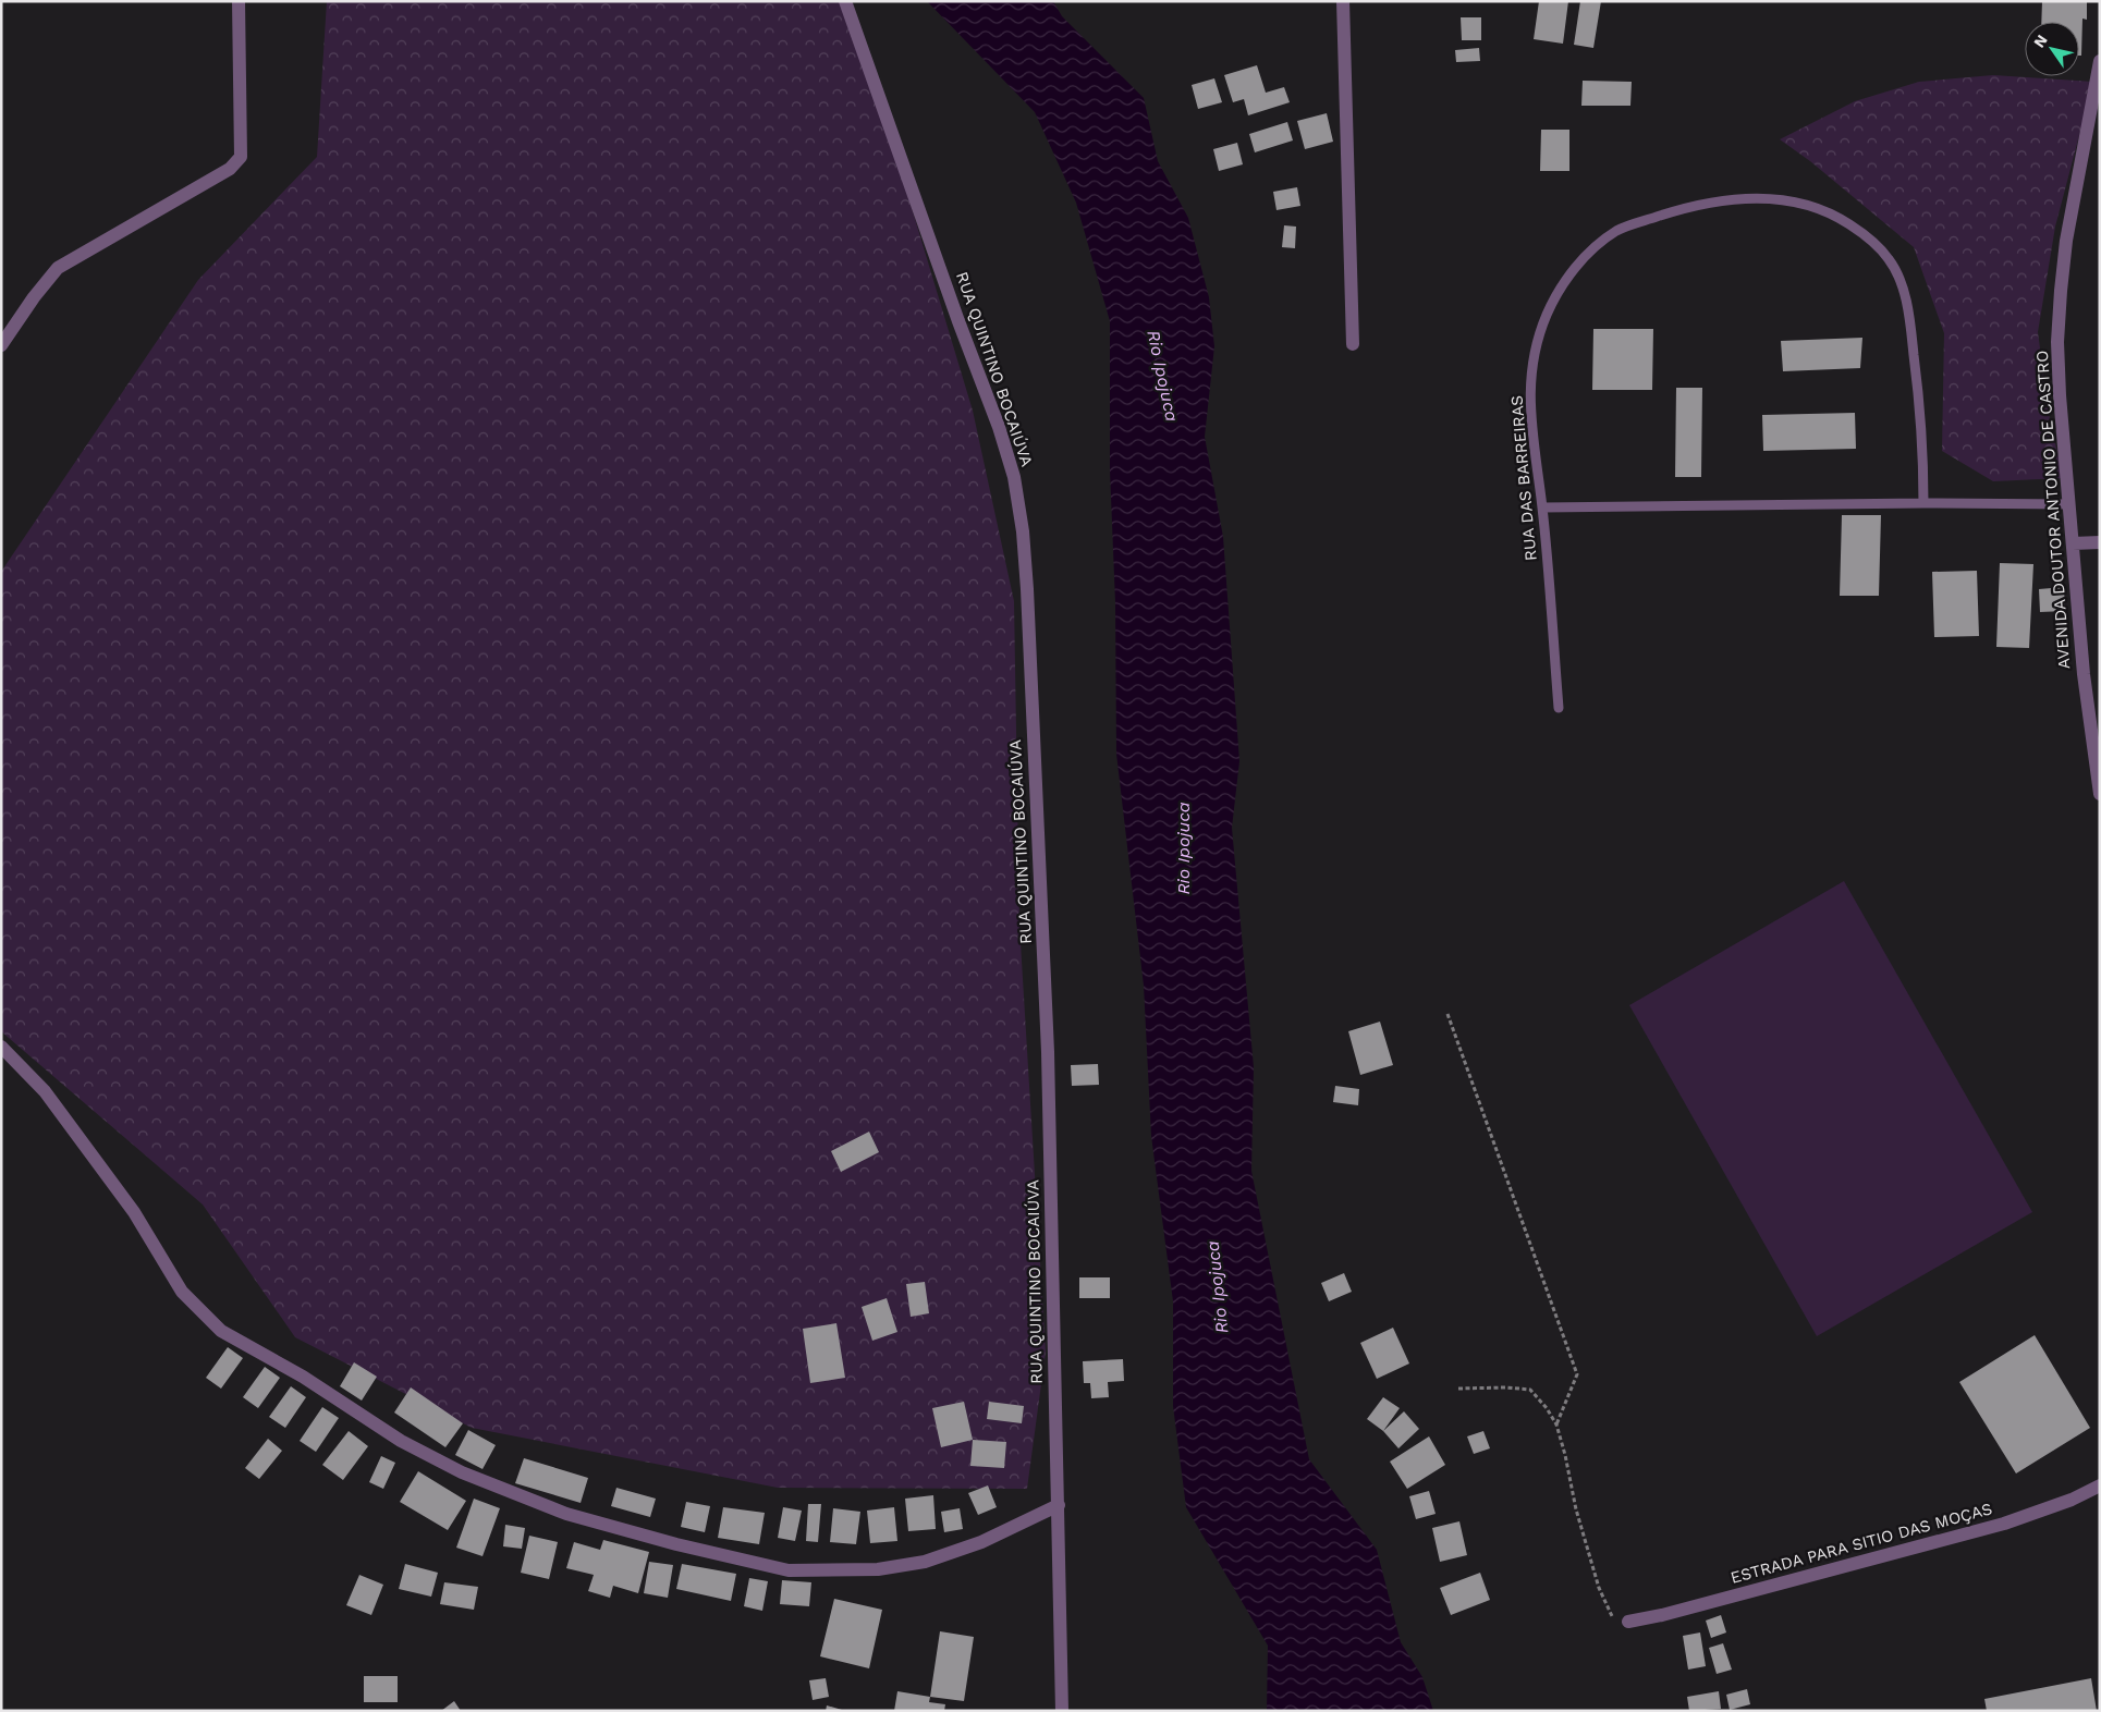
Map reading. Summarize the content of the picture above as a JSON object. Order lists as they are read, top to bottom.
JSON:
{
  "streets": {
    "street": ["RUA QUINTINO BOCAIÚVA", "AVENIDA DOUTOR ANTONIO DE CASTRO", "ESTRADA PARA SITIO DAS MOÇAS"],
    "lane": ["RUA DAS BARREIRAS"]
  },
  "water": ["Rio Ipojuca"],
  "north": "top left"
}
